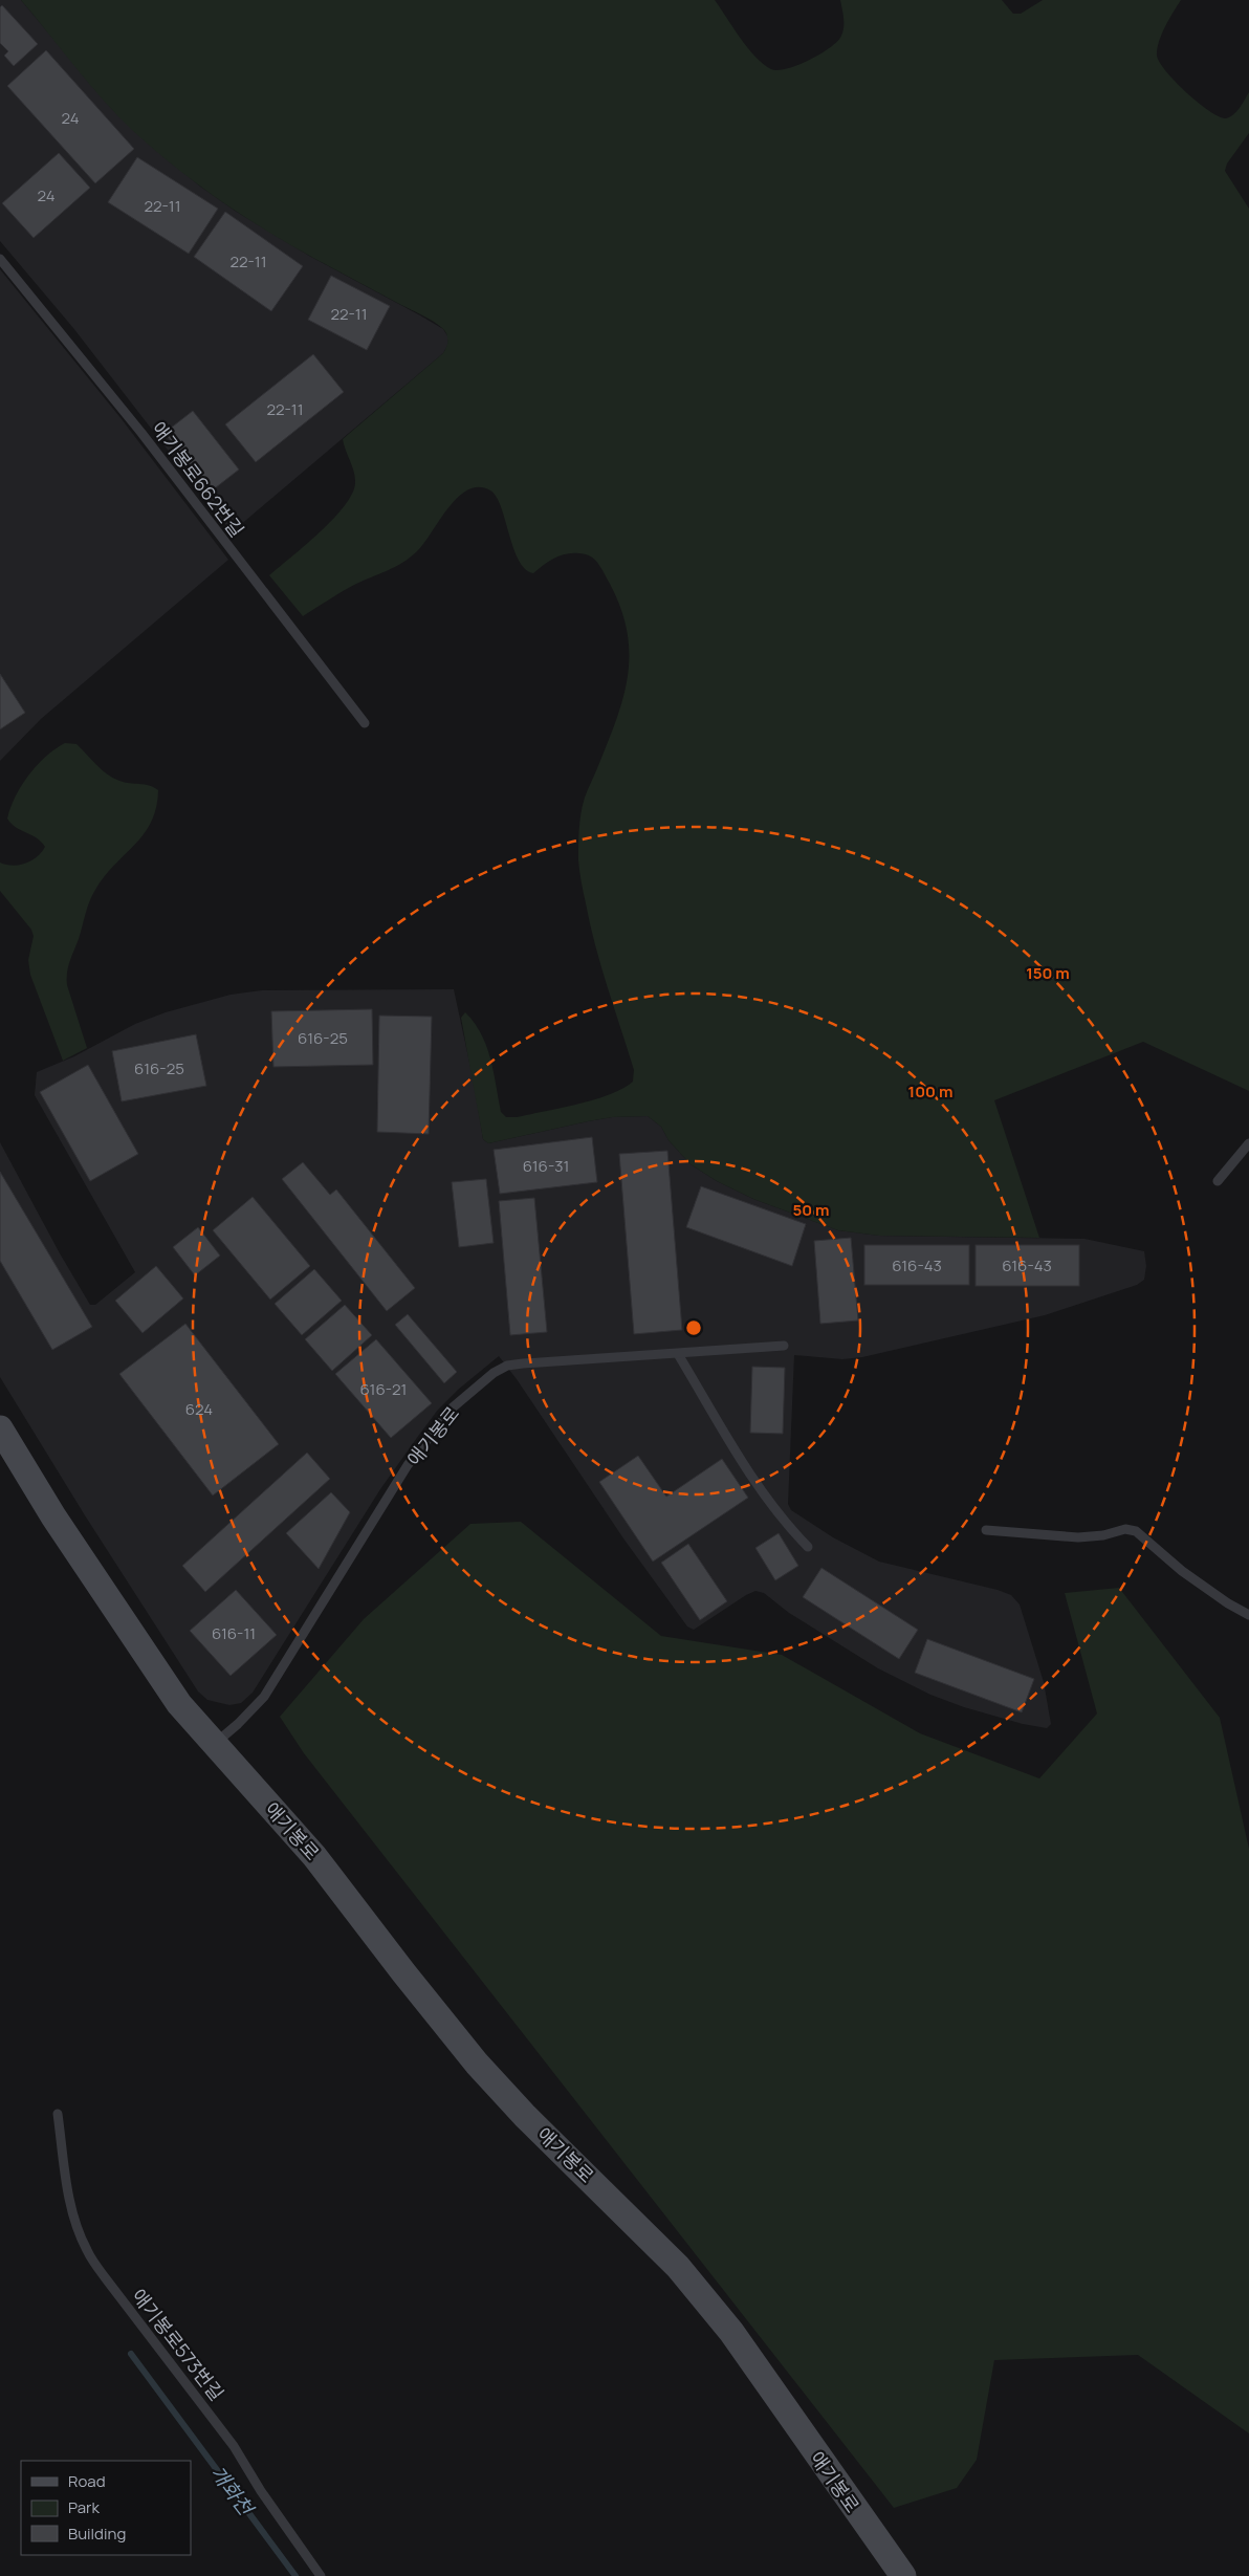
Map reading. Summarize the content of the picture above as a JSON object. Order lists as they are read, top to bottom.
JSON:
{
  "streets": {
    "main road": ["애기봉로"],
    "lane": ["애기봉로662번길", "애기봉로573번길"]
  },
  "water": ["개화천"],
  "house_numbers": [
    "24",
    "24",
    "22-11",
    "22-11",
    "22-11",
    "22-11",
    "616-25",
    "616-25",
    "616-31",
    "616-43",
    "616-43",
    "616-21",
    "624",
    "616-11"
  ],
  "legend": ["Road", "Park", "Building"],
  "rings": ["150 m", "100 m", "50 m"]
}
